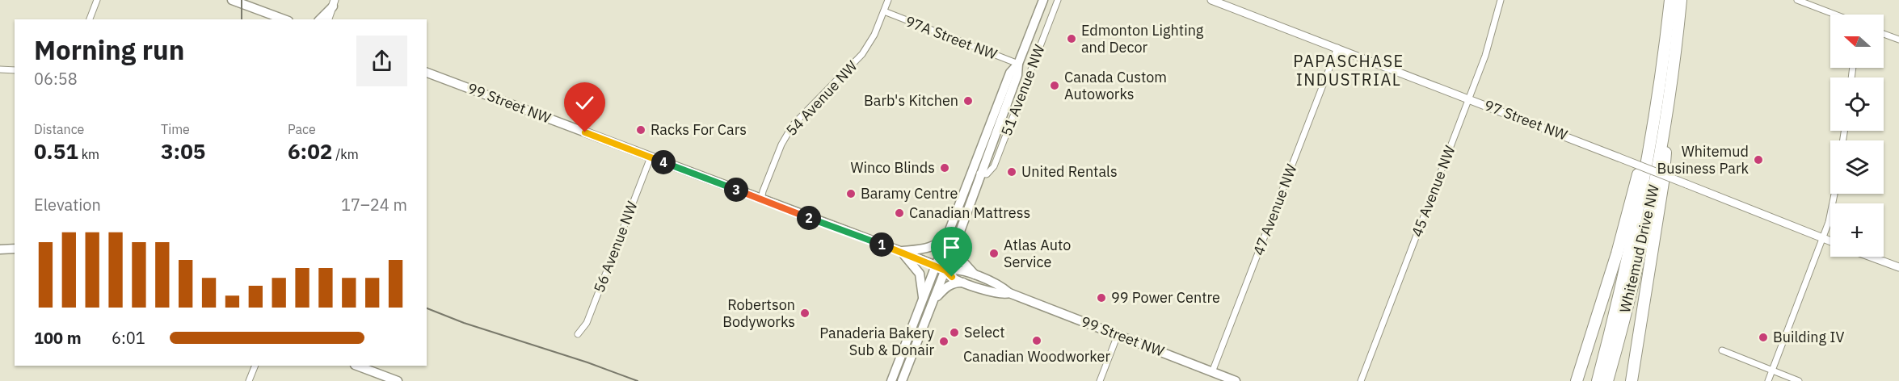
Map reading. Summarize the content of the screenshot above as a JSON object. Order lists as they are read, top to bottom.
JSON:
{
  "streets": {
    "highway": ["Whitemud Drive NW"],
    "main road": ["51 Avenue NW", "99 Street NW"],
    "street": [
      "97A Street NW",
      "54 Avenue NW",
      "97 Street NW",
      "45 Avenue NW",
      "47 Avenue NW",
      "56 Avenue NW"
    ]
  },
  "crossings": [
    ["97A Street NW", "51 Avenue NW"],
    ["97A Street NW", "54 Avenue NW"],
    ["51 Avenue NW", "99 Street NW"],
    ["54 Avenue NW", "99 Street NW"],
    ["99 Street NW", "47 Avenue NW"],
    ["99 Street NW", "56 Avenue NW"],
    ["97 Street NW", "45 Avenue NW"],
    ["97 Street NW", "47 Avenue NW"]
  ],
  "districts": ["PAPASCHASE INDUSTRIAL"],
  "places": [
    "Edmonton Lighting and Decor",
    "Canada Custom Autoworks",
    "Barb's Kitchen",
    "Racks For Cars",
    "Whitemud Business Park",
    "Winco Blinds",
    "United Rentals",
    "Baramy Centre",
    "Canadian Mattress",
    "Atlas Auto Service",
    "99 Power Centre",
    "Robertson Bodyworks",
    "Select",
    "Building IV",
    "Canadian Woodworker",
    "Panaderia Bakery Sub & Donair"
  ],
  "north": "left",
  "page": {
    "map_buttons": "+",
    "heading": ["Morning run", "06:58"],
    "stats": [
      ["Distance", "0.51 km"],
      ["Time", "3:05"],
      ["Pace", "6:02 /km"]
    ],
    "pins": [
      "4",
      "3",
      "2",
      "1"
    ],
    "chart": ["Elevation", "17–24 m"],
    "list": [
      {
        "name": "100 m",
        "note": "6:01"
      }
    ]
  }
}
